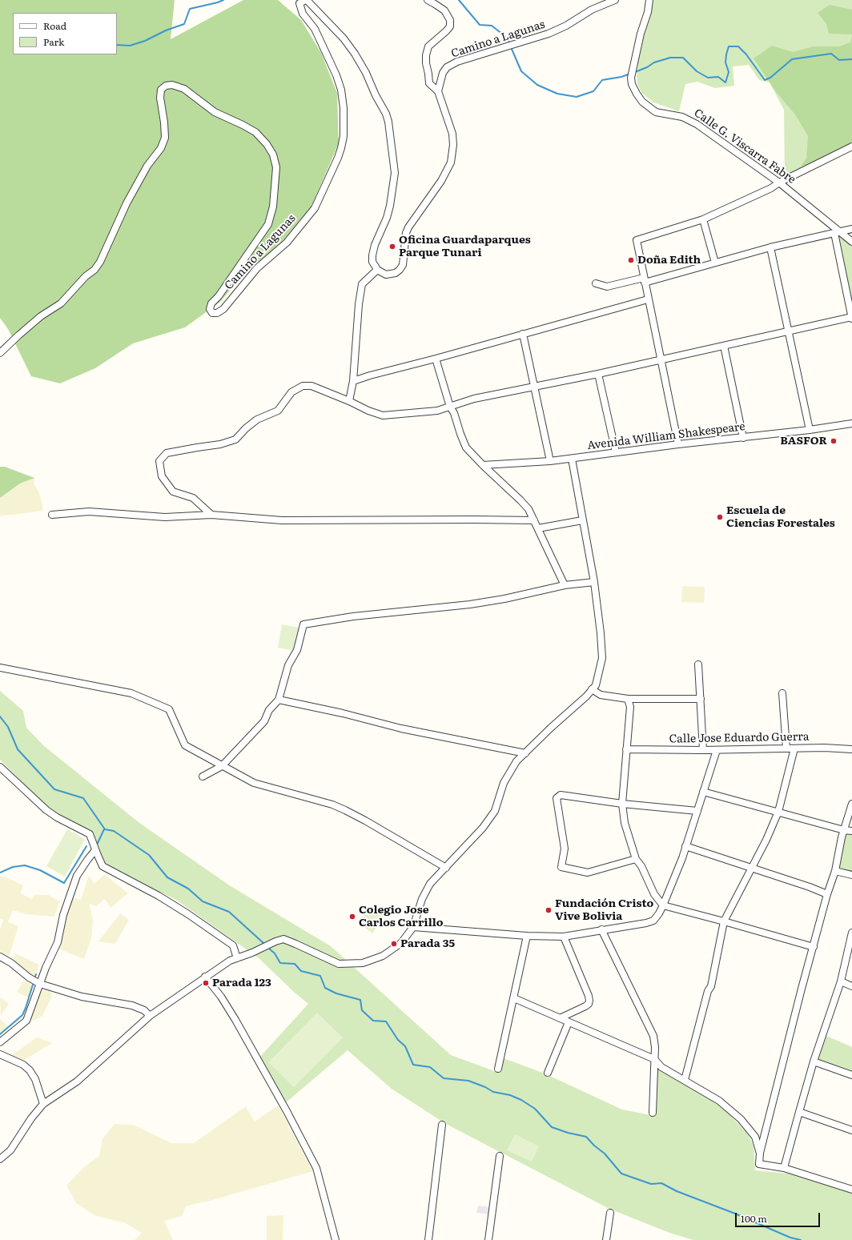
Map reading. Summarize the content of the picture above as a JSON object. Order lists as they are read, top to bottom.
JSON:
{
  "streets": {
    "street": [
      "Camino a Lagunas",
      "Calle G. Viscarra Fabre",
      "Avenida William Shakespeare",
      "Calle Jose Eduardo Guerra"
    ]
  },
  "places": [
    "Oficina Guardaparques Parque Tunari",
    "Doña Edith",
    "BASFOR",
    "Escuela de Ciencias Forestales",
    "Fundación Cristo Vive Bolivia",
    "Colegio Jose Carlos Carrillo",
    "Parada 35",
    "Parada 123"
  ],
  "legend": ["Road", "Park"],
  "scale_bar": "100 m"
}
